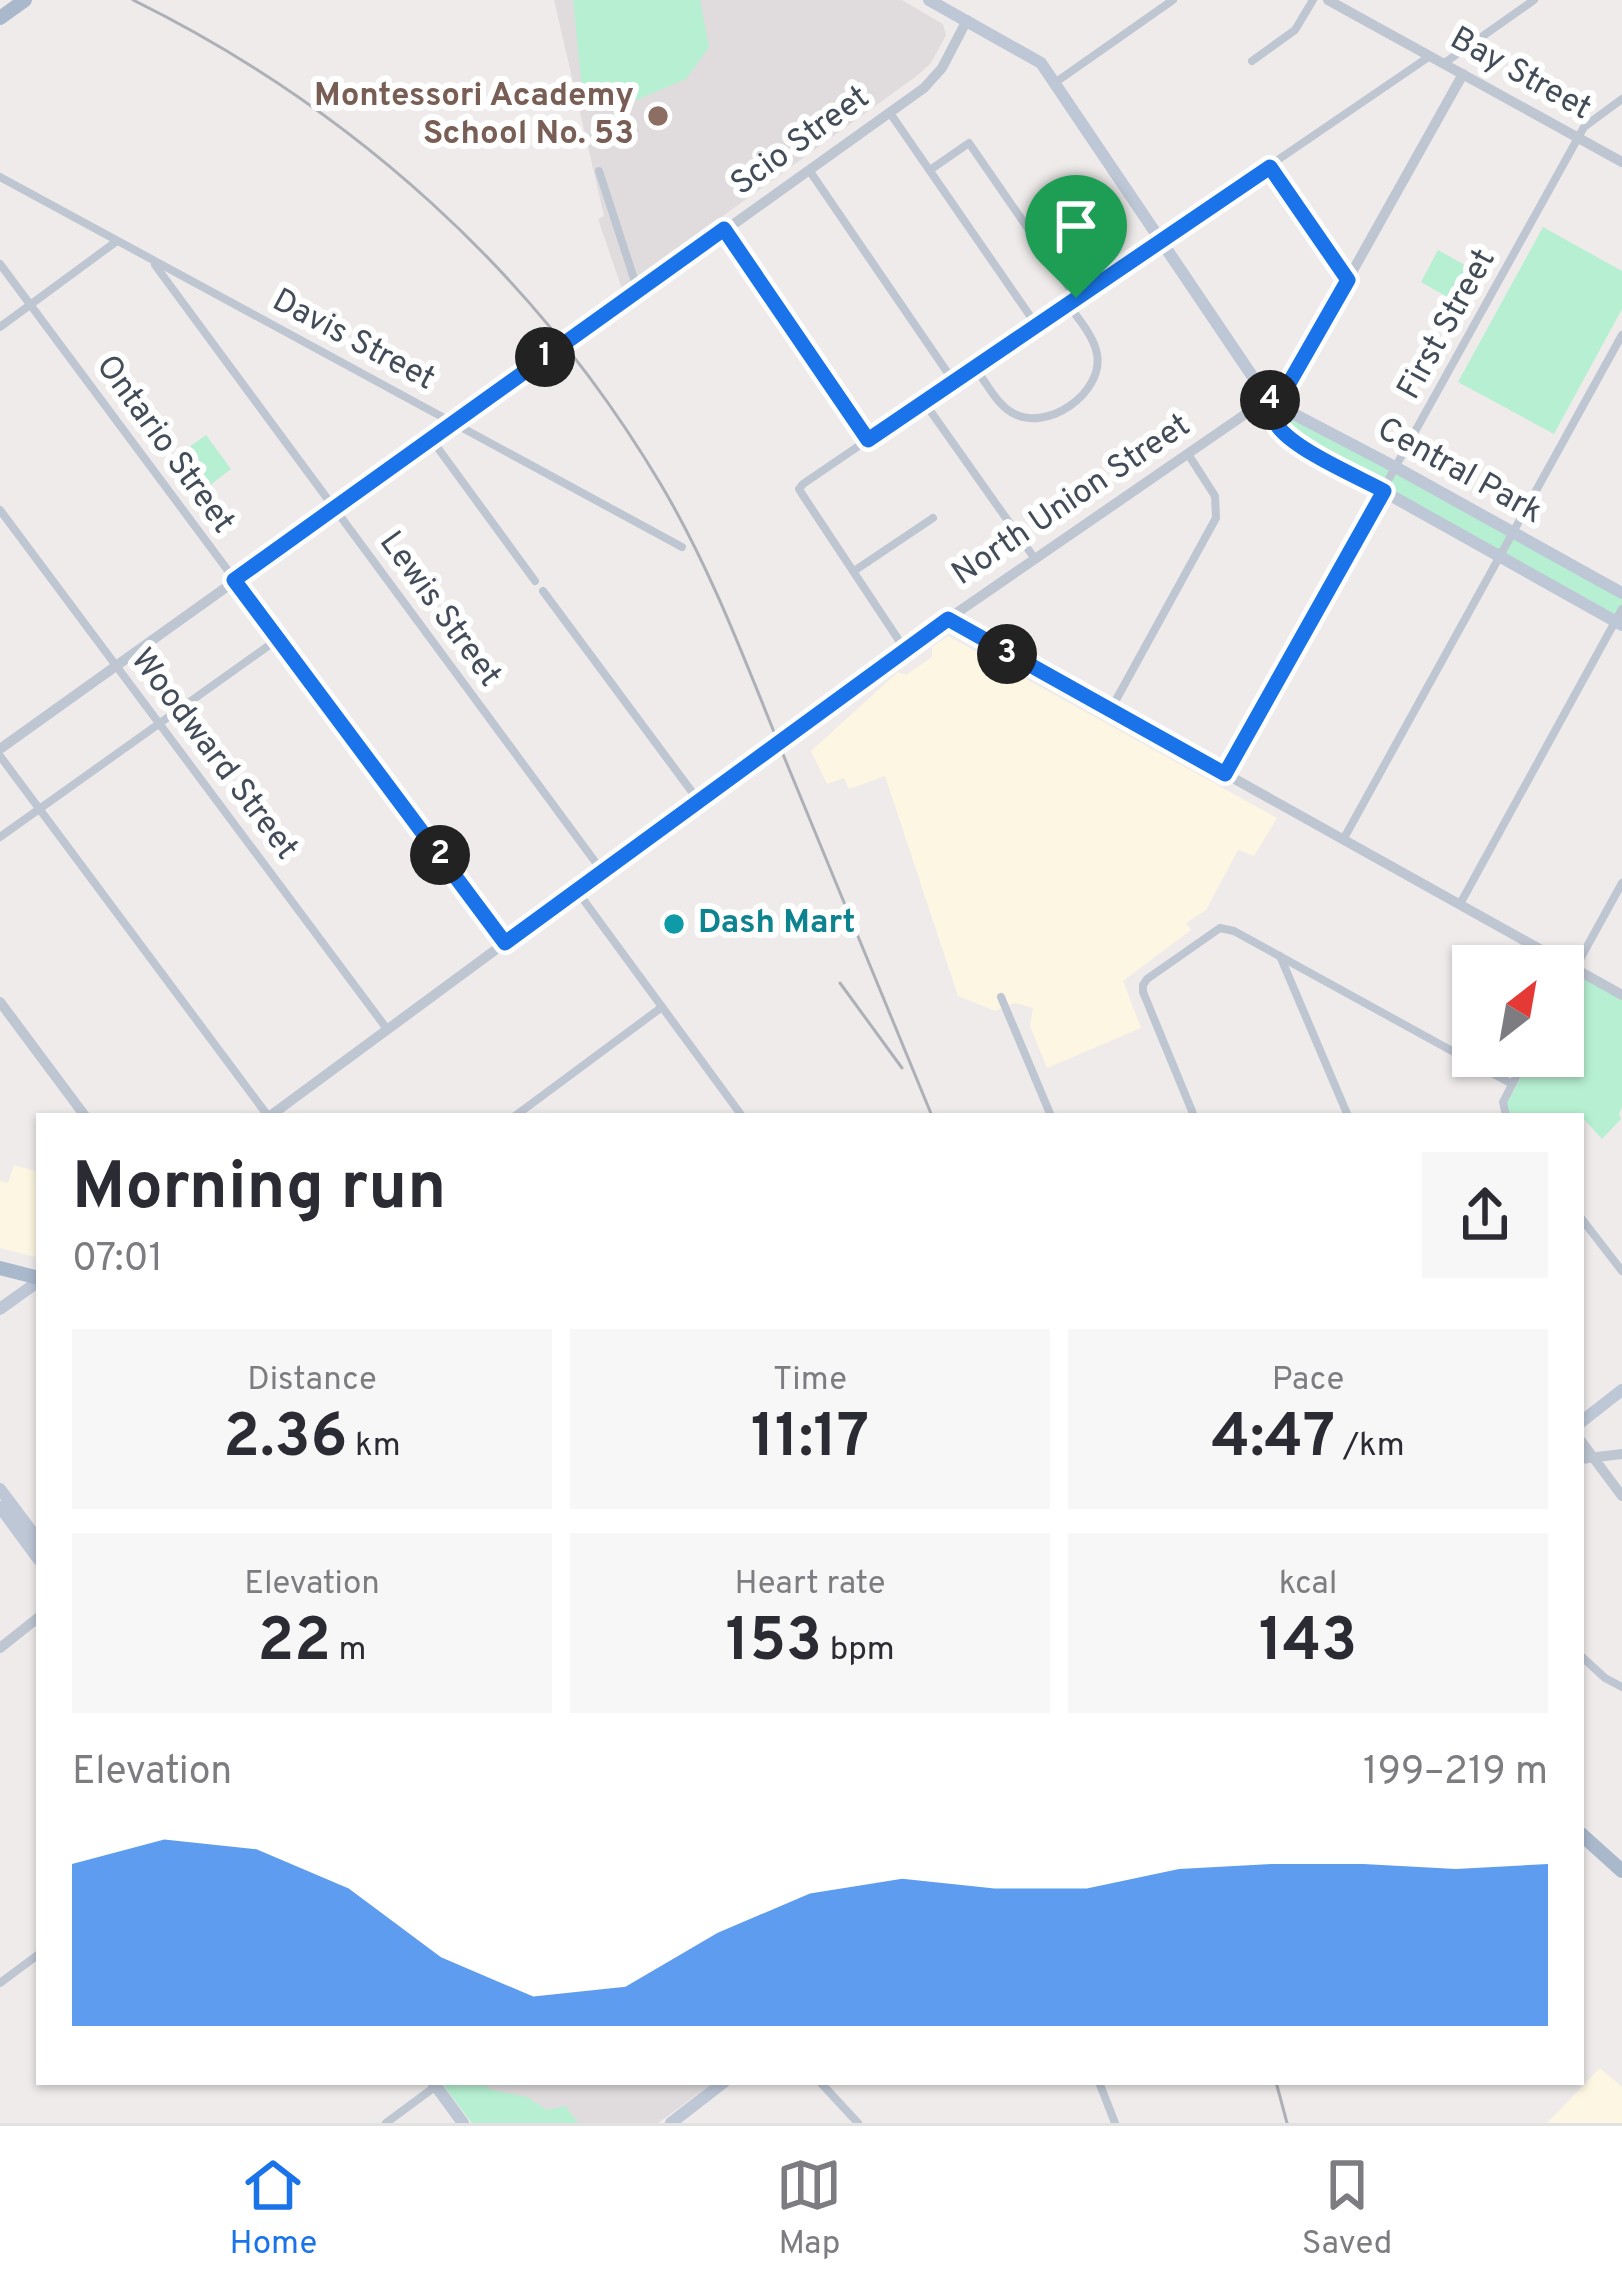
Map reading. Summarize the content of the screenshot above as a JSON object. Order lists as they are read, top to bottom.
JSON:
{
  "streets": {
    "main road": ["Central Park"],
    "street": [
      "Bay Street",
      "Scio Street",
      "First Street",
      "Davis Street",
      "Ontario Street",
      "North Union Street",
      "Lewis Street",
      "Woodward Street"
    ]
  },
  "crossings": [
    ["Bay Street", "First Street"],
    ["Bay Street", "North Union Street"],
    ["Scio Street", "Davis Street"],
    ["Scio Street", "Ontario Street"],
    ["Scio Street", "Central Park"],
    ["Scio Street", "Lewis Street"],
    ["Scio Street", "Woodward Street"],
    ["First Street", "Central Park"],
    ["Davis Street", "Lewis Street"],
    ["Ontario Street", "North Union Street"],
    ["Central Park", "North Union Street"],
    ["North Union Street", "Lewis Street"],
    ["North Union Street", "Woodward Street"]
  ],
  "places": ["Montessori Academy School No. 53", "Dash Mart"],
  "north": "top right",
  "page": {
    "pins": [
      "1",
      "4",
      "3",
      "2"
    ],
    "heading": ["Morning run", "07:01"],
    "stats": [
      ["Distance", "2.36 km"],
      ["Time", "11:17"],
      ["Pace", "4:47 /km"],
      ["Elevation", "22 m"],
      ["Heart rate", "153 bpm"],
      ["kcal", "143"]
    ],
    "chart": ["Elevation", "199–219 m"],
    "tabs": ["Home", "Map", "Saved"]
  }
}
